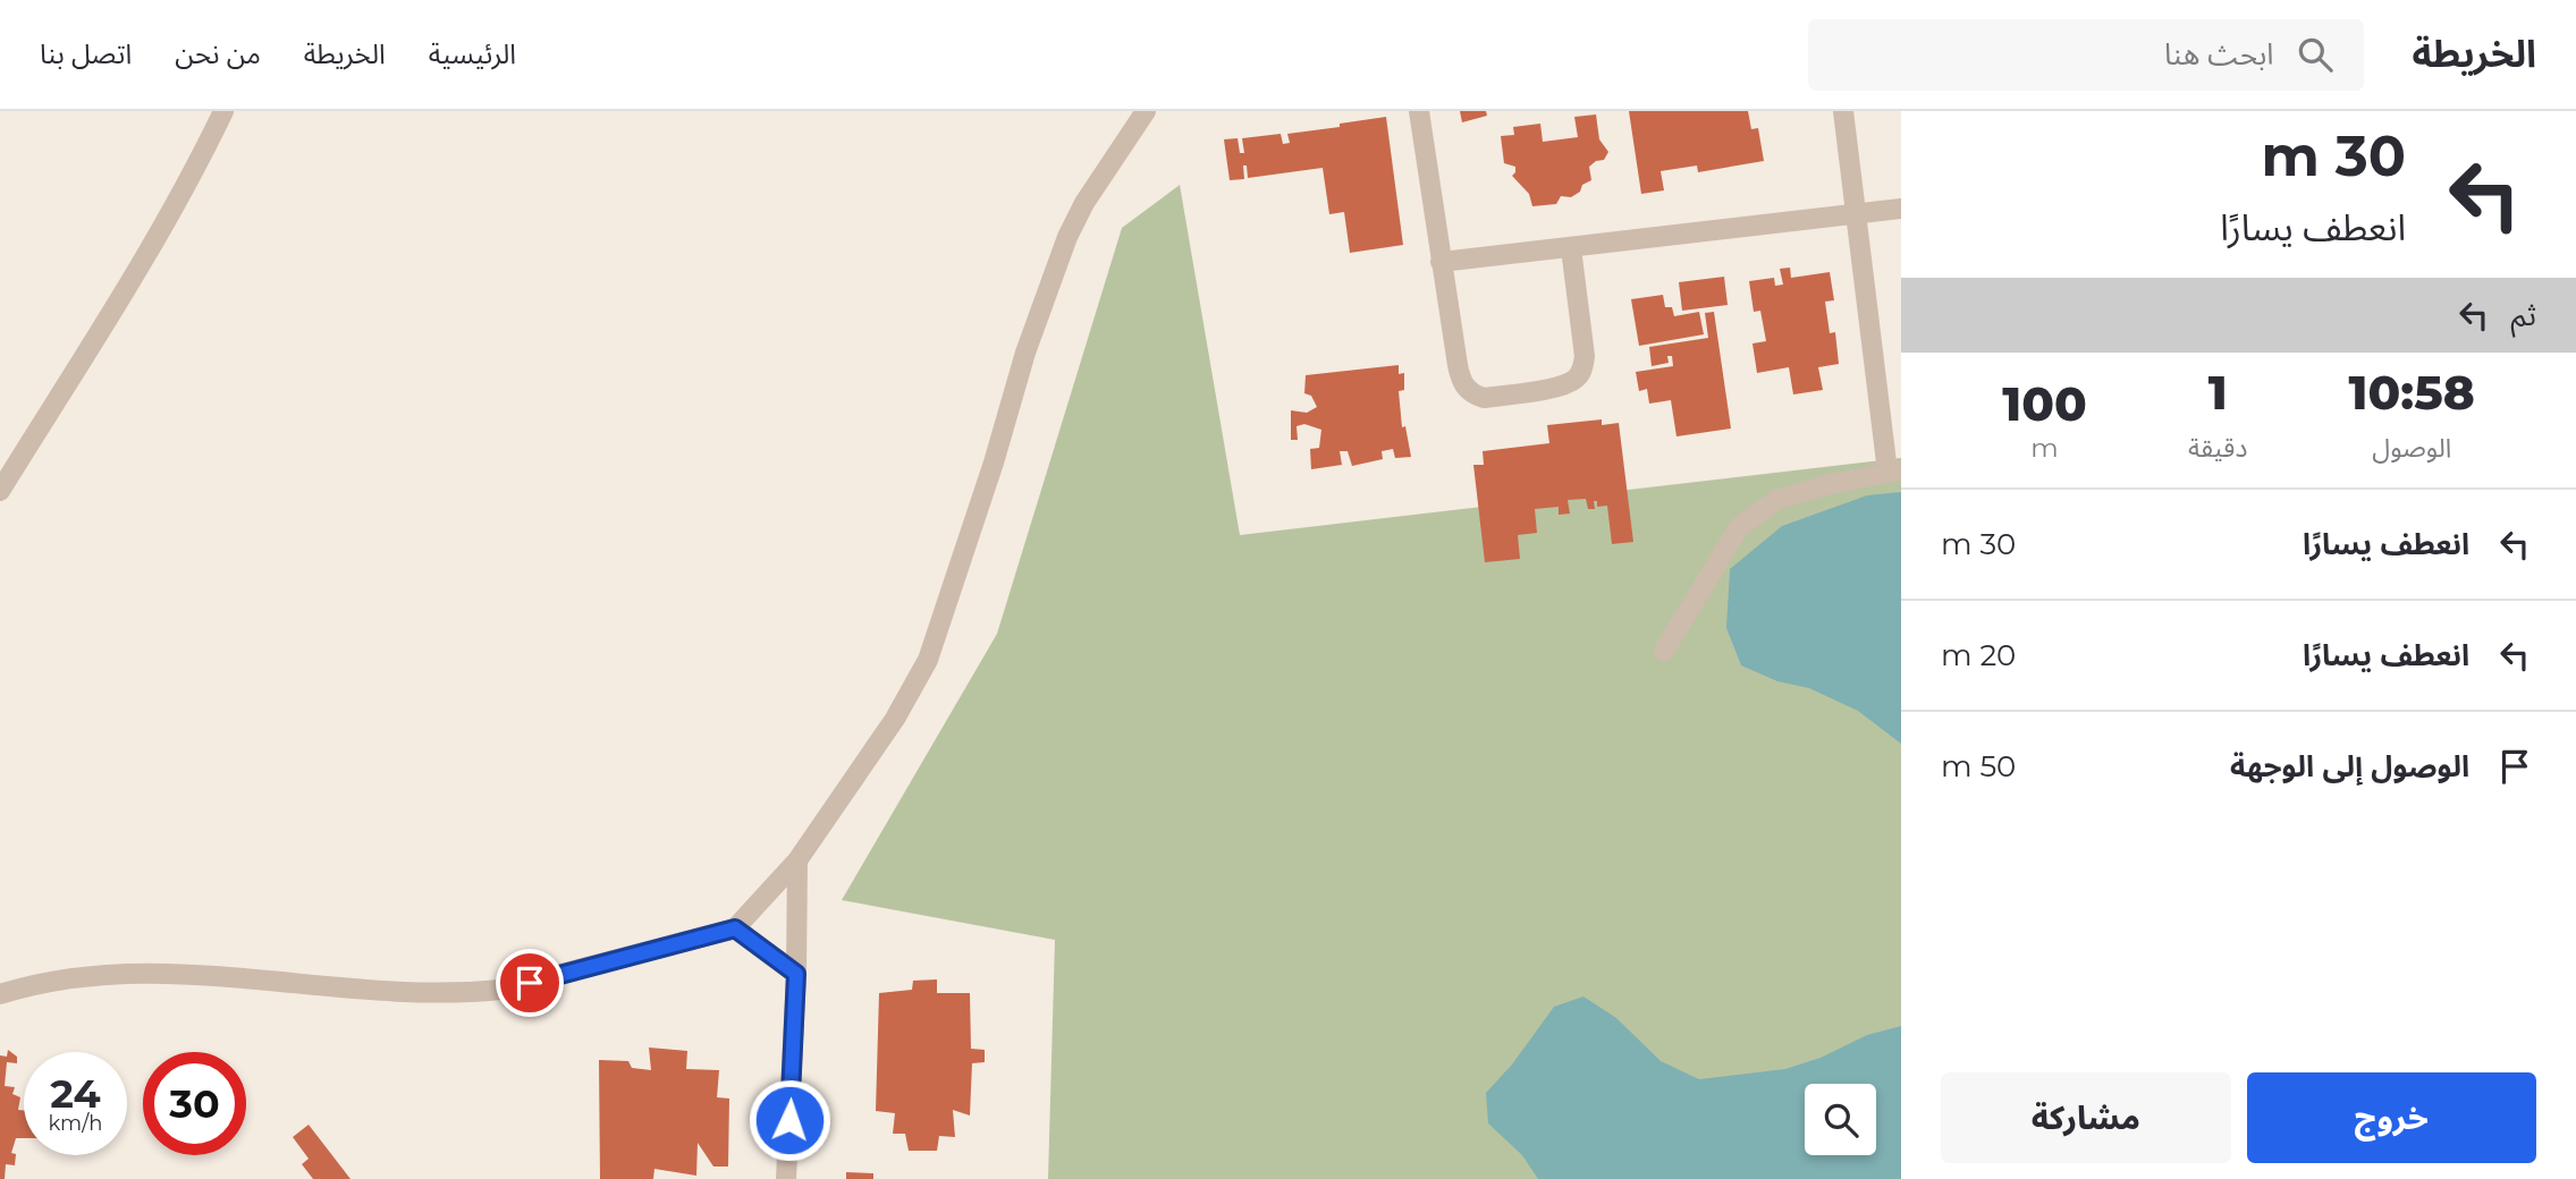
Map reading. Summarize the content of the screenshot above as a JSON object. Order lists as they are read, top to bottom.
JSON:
{
  "page": {
    "header": "الخريطة",
    "search": "ابحث هنا",
    "nav": [
      "الرئيسية",
      "الخريطة",
      "من نحن",
      "اتصل بنا"
    ],
    "turn": ["30 m", "انعطف يسارًا"],
    "then": "ثم",
    "eta": [
      "10:58",
      "الوصول",
      "1",
      "دقيقة",
      "100",
      "m"
    ],
    "list": [
      {
        "name": "انعطف يسارًا",
        "value": "30 m"
      },
      {
        "name": "انعطف يسارًا",
        "value": "20 m"
      },
      {
        "name": "الوصول إلى الوجهة",
        "value": "50 m"
      }
    ],
    "speed": "24 km/h",
    "limit": "30",
    "buttons": ["خروج", "مشاركة"]
  }
}
